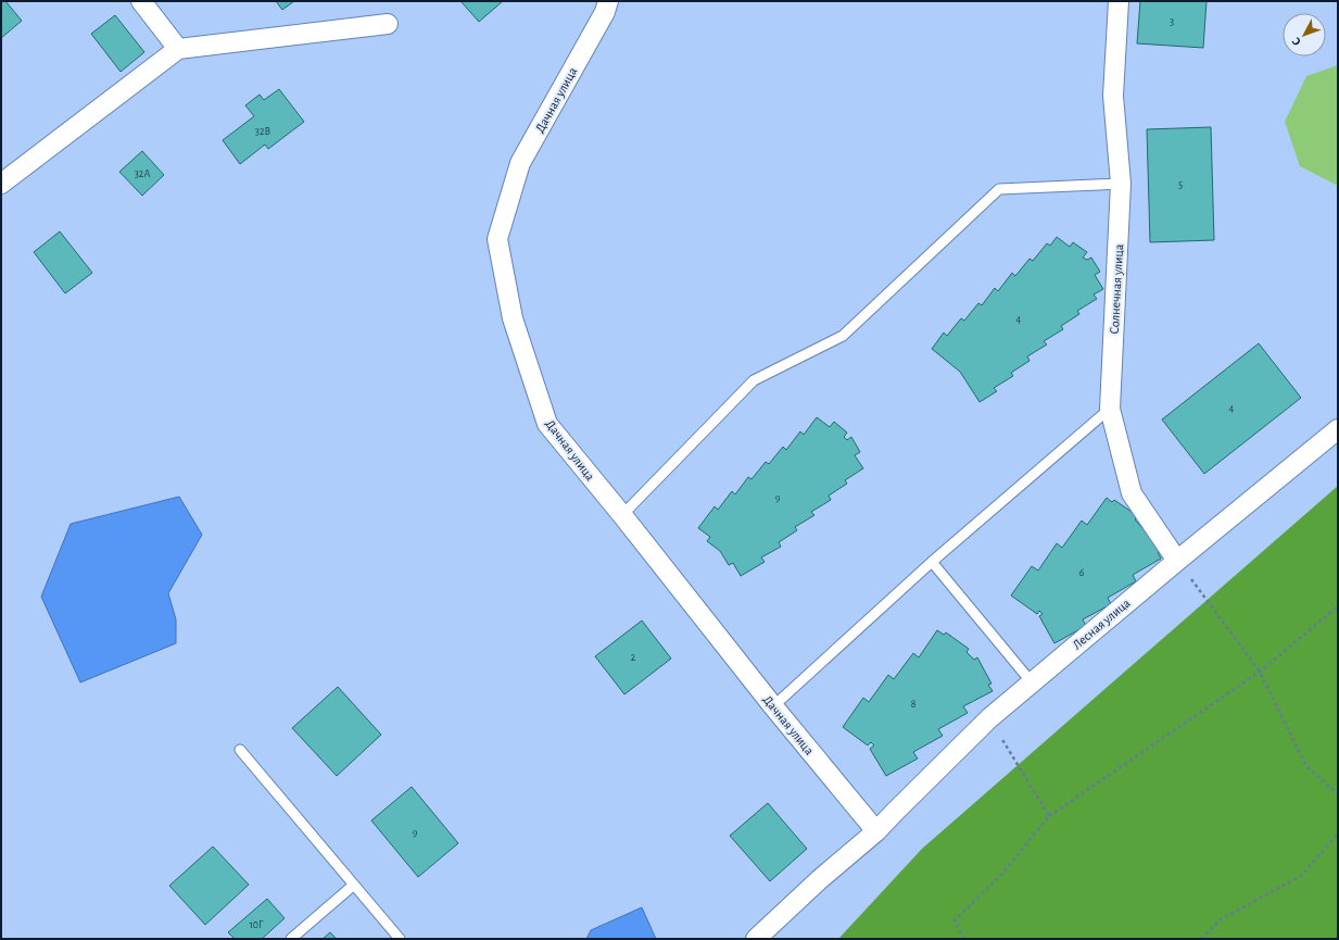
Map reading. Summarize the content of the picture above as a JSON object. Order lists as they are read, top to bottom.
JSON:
{
  "streets": {
    "street": ["Дачная улица", "Солнечная улица", "Лесная улица"]
  },
  "crossings": [
    ["Дачная улица", "Лесная улица"],
    ["Солнечная улица", "Лесная улица"]
  ],
  "house_numbers": [
    "3",
    "32В",
    "32А",
    "5",
    "4",
    "4",
    "9",
    "6",
    "2",
    "8",
    "9",
    "10Г"
  ],
  "north": "bottom left"
}
